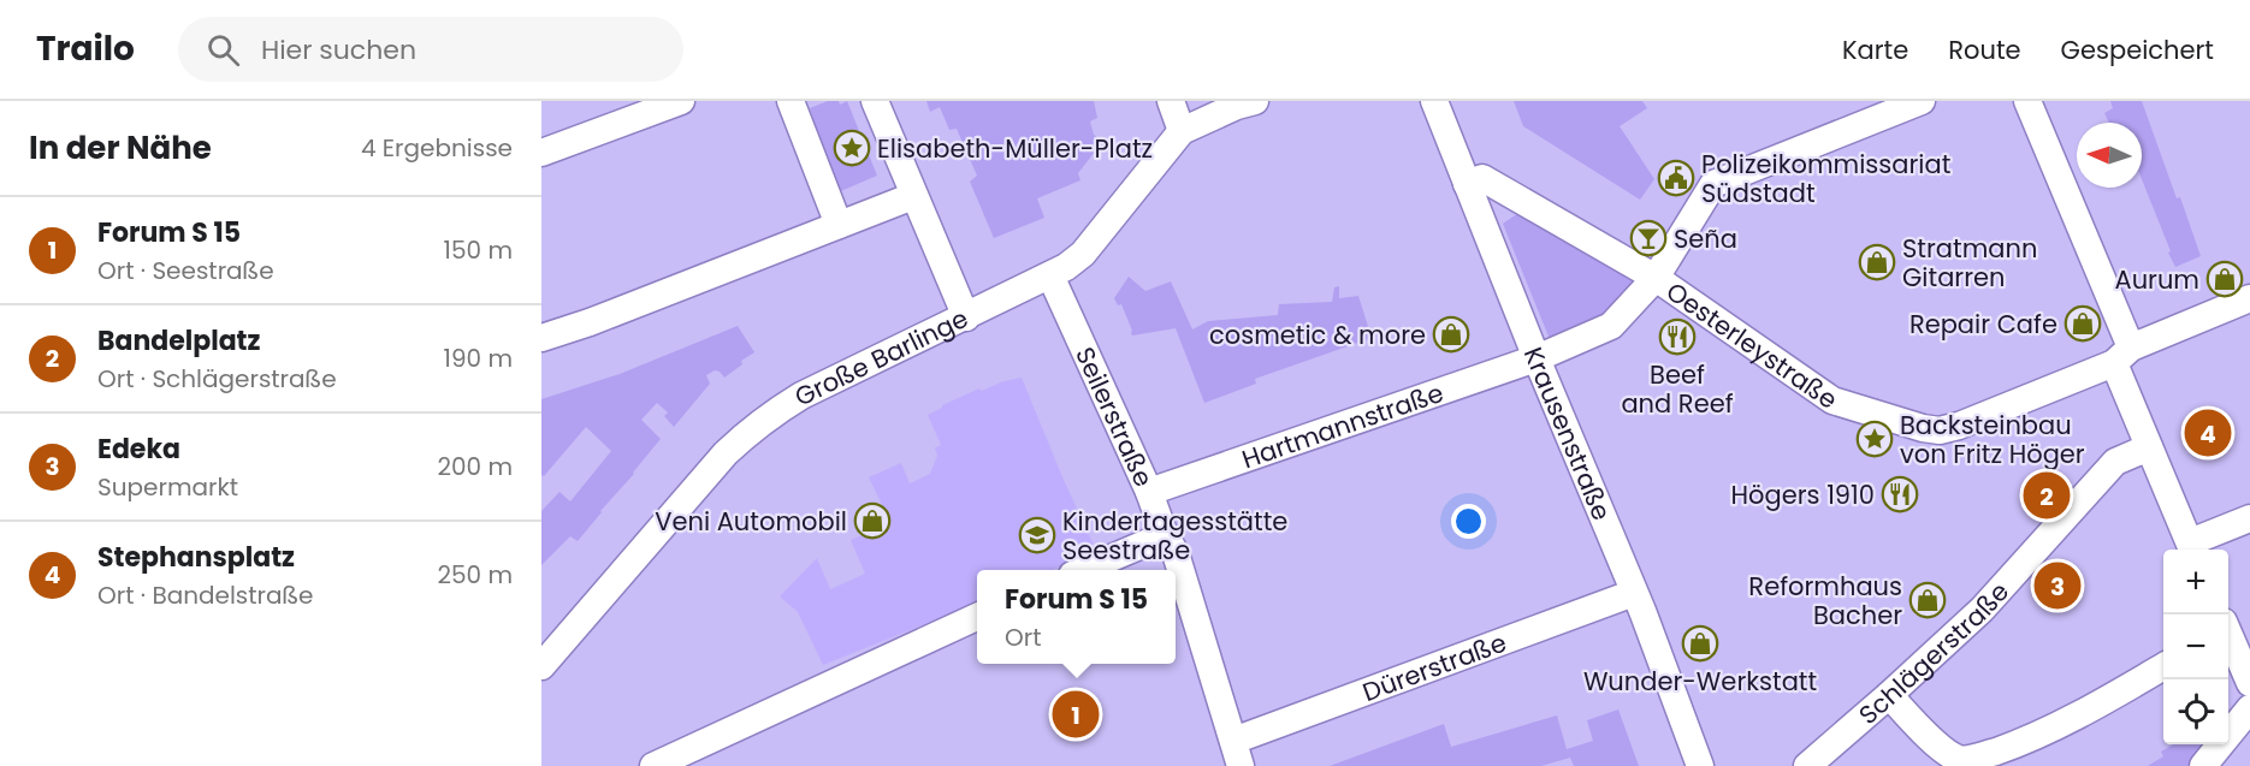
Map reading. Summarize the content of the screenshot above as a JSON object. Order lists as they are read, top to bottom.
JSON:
{
  "streets": {
    "street": [
      "Oesterleystraße",
      "Große Barlinge",
      "Seilerstraße",
      "Hartmannstraße",
      "Krausenstraße",
      "Schlägerstraße",
      "Dürerstraße"
    ]
  },
  "crossings": [
    ["Oesterleystraße", "Hartmannstraße"],
    ["Oesterleystraße", "Krausenstraße"],
    ["Große Barlinge", "Seilerstraße"],
    ["Seilerstraße", "Hartmannstraße"],
    ["Seilerstraße", "Dürerstraße"],
    ["Hartmannstraße", "Krausenstraße"],
    ["Krausenstraße", "Dürerstraße"]
  ],
  "places": {
    "place": ["Elisabeth-Müller-Platz", "Backsteinbau von Fritz Höger"],
    "public building": ["Polizeikommissariat Südstadt"],
    "bar": ["Seña"],
    "shop": [
      "Stratmann Gitarren",
      "Aurum",
      "Repair Cafe",
      "cosmetic & more",
      "Veni Automobil",
      "Reformhaus Bacher",
      "Wunder-Werkstatt"
    ],
    "restaurant": ["Beef and Reef", "Högers 1910"],
    "school or university": ["Kindertagesstätte Seestraße"]
  },
  "north": "left",
  "page": {
    "header": "Trailo",
    "search": "Hier suchen",
    "nav": ["Karte", "Route", "Gespeichert"],
    "heading": ["In der Nähe", "4 Ergebnisse"],
    "list": [
      {
        "mark": "1",
        "name": "Forum S 15",
        "note": "Ort · Seestraße",
        "value": "150 m"
      },
      {
        "mark": "2",
        "name": "Bandelplatz",
        "note": "Ort · Schlägerstraße",
        "value": "190 m"
      },
      {
        "mark": "3",
        "name": "Edeka",
        "note": "Supermarkt",
        "value": "200 m"
      },
      {
        "mark": "4",
        "name": "Stephansplatz",
        "note": "Ort · Bandelstraße",
        "value": "250 m"
      }
    ],
    "pins": [
      "4",
      "2",
      "3",
      "1"
    ],
    "map_buttons": ["+", "−"],
    "popup": ["Forum S 15", "Ort"]
  }
}
